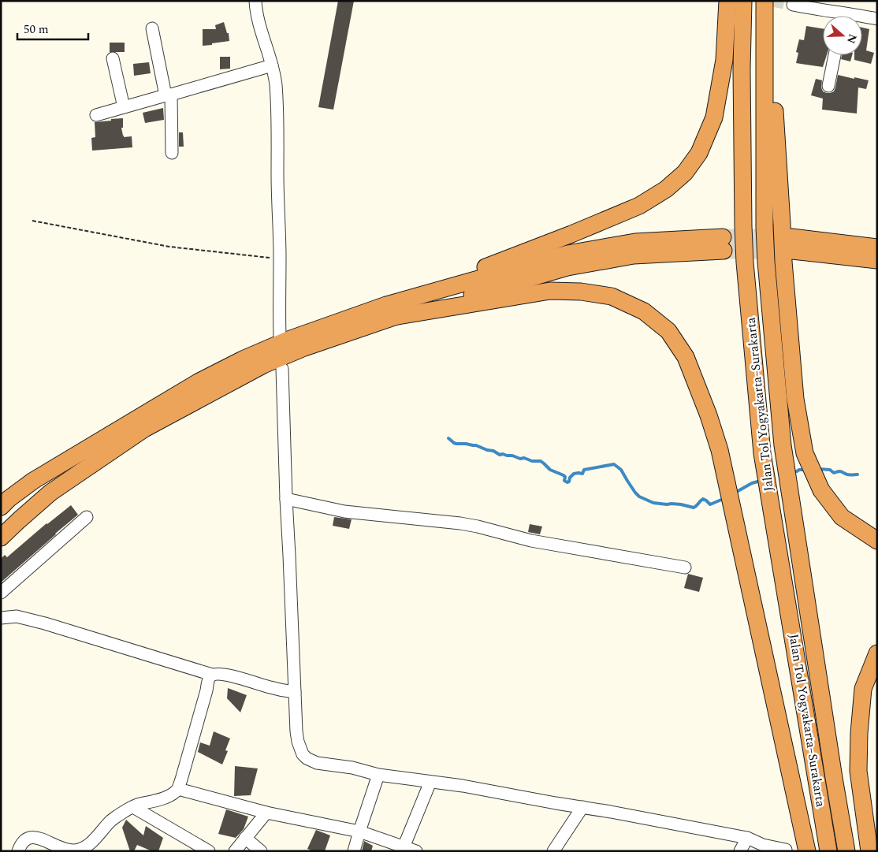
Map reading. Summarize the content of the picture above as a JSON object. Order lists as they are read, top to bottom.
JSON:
{
  "streets": {
    "highway": ["Jalan Tol Yogyakarta–Surakarta"]
  },
  "scale_bar": "50 m",
  "north": "right"
}
